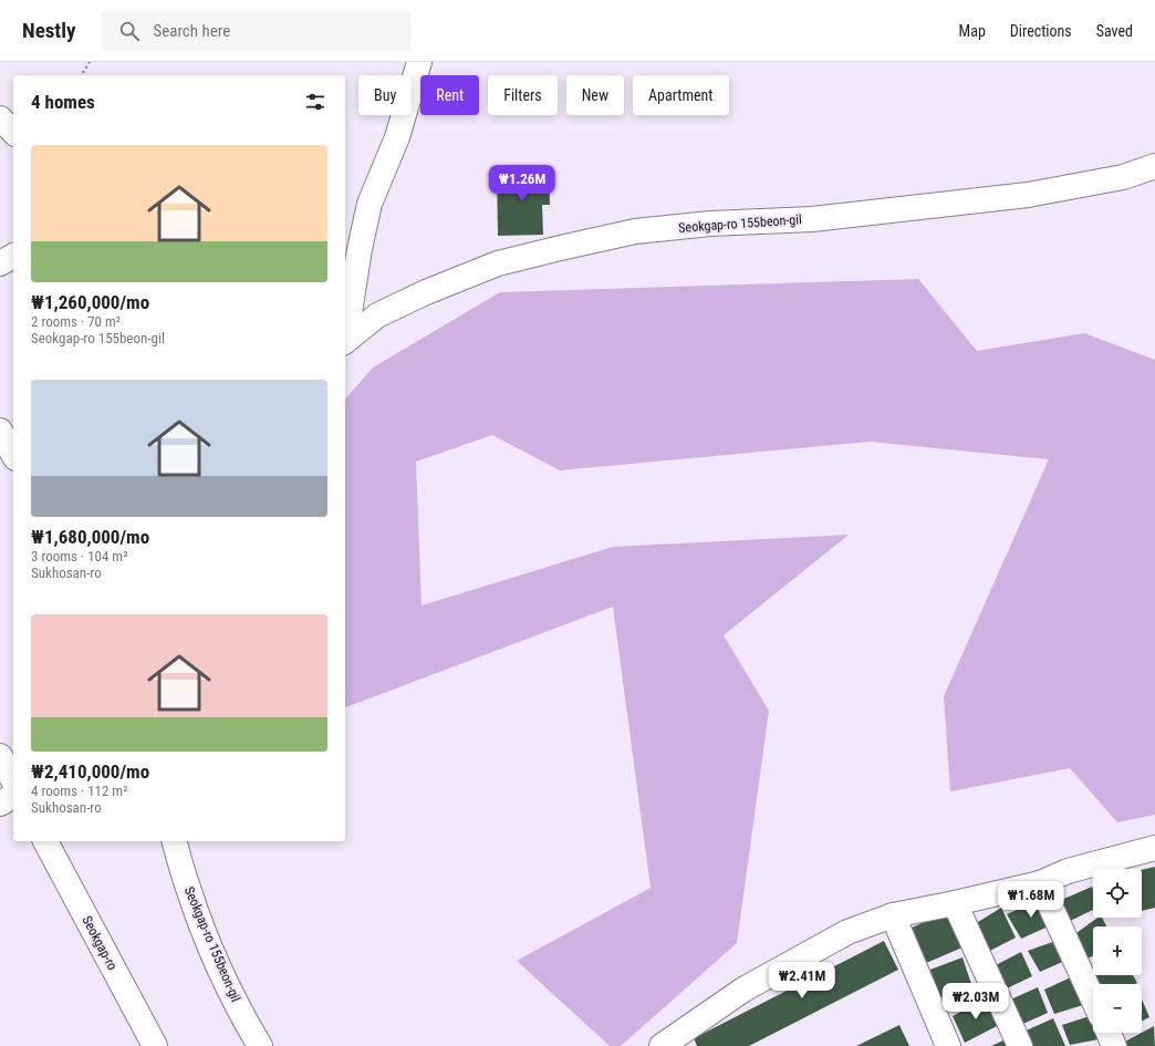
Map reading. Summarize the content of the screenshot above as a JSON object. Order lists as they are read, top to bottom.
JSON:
{
  "streets": {
    "street": ["Seokgap-ro 155beon-gil", "Seokgap-ro"]
  },
  "page": {
    "header": "Nestly",
    "search": "Search here",
    "nav": ["Map", "Directions", "Saved"],
    "chip": [
      "Buy",
      "Rent",
      "Filters",
      "New",
      "Apartment"
    ],
    "heading": "4 homes",
    "list": [
      {
        "name": "₩1,260,000/mo",
        "note": "2 rooms · 70 m² · Seokgap-ro 155beon-gil"
      },
      {
        "name": "₩1,680,000/mo",
        "note": "3 rooms · 104 m² · Sukhosan-ro"
      },
      {
        "name": "₩2,410,000/mo",
        "note": "4 rooms · 112 m² · Sukhosan-ro"
      }
    ],
    "price": [
      "₩1.26M",
      "₩1.68M",
      "₩2.41M",
      "₩2.03M"
    ],
    "map_buttons": ["+", "−"]
  }
}
